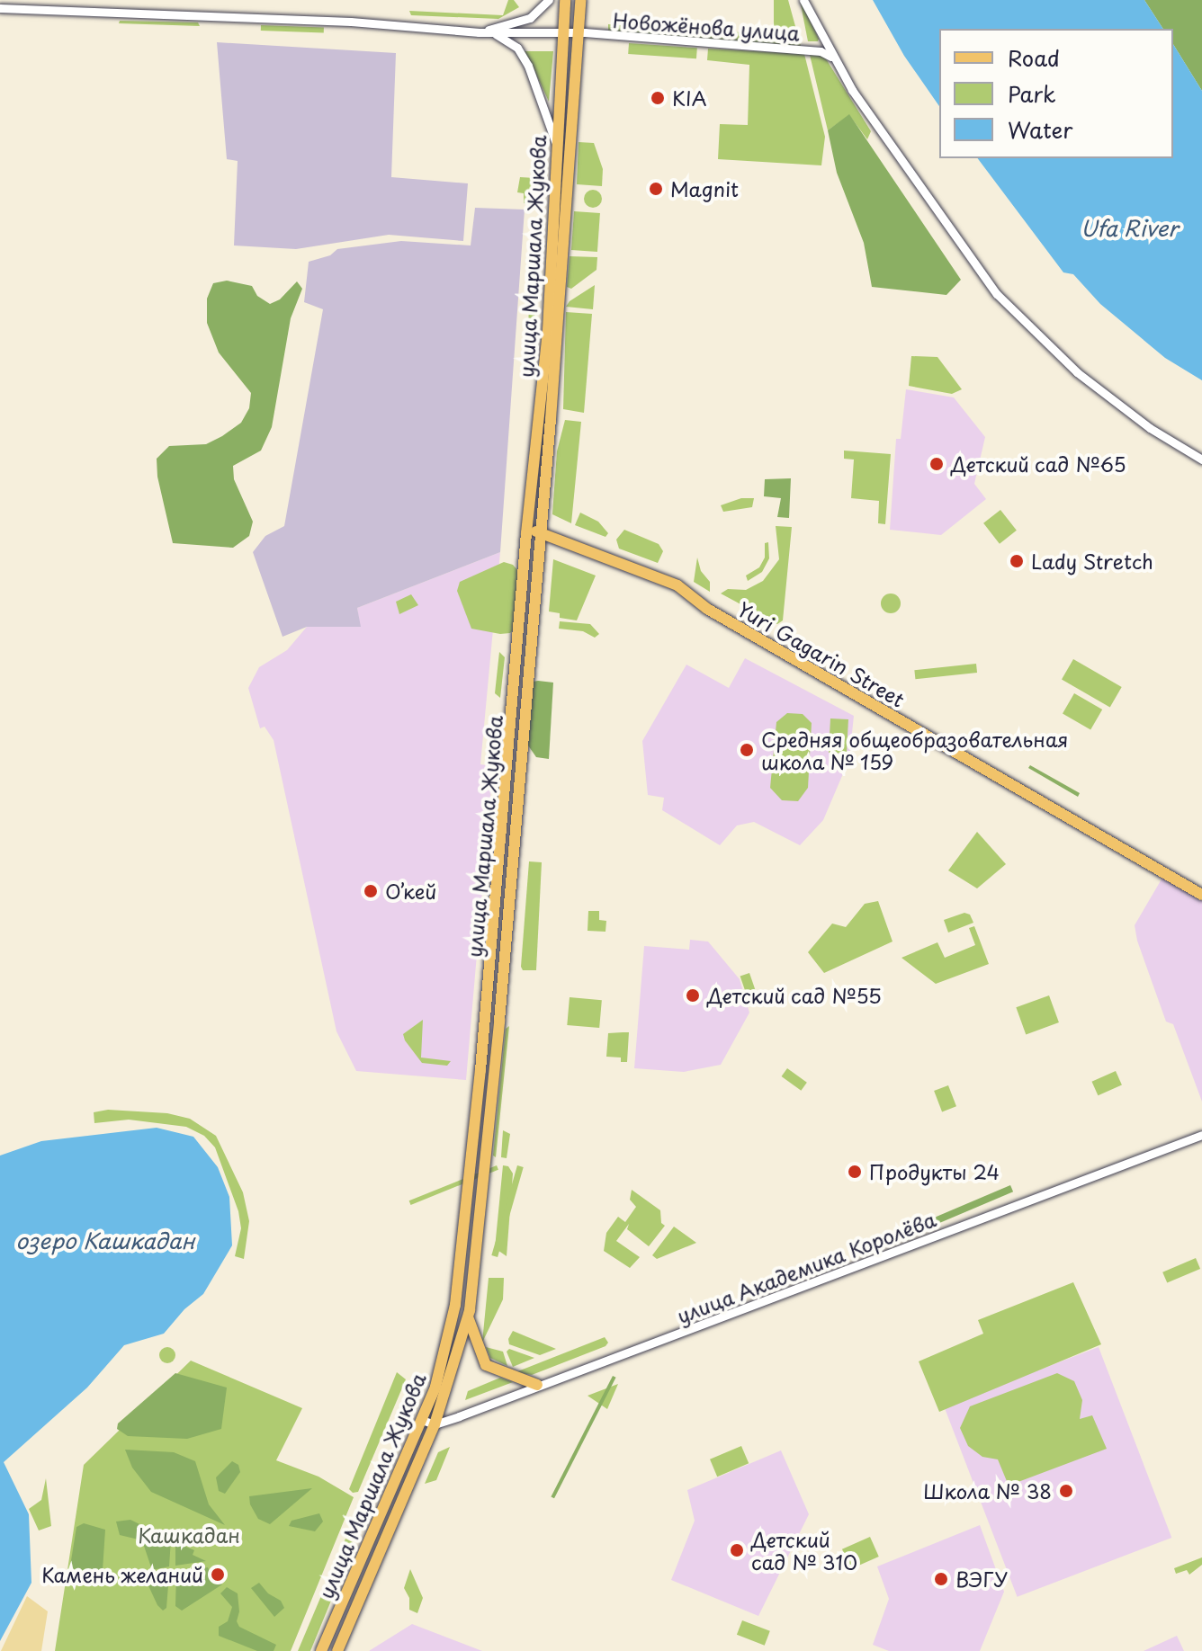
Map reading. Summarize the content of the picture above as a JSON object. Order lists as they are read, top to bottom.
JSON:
{
  "streets": {
    "main road": ["улица Маршала Жукова", "Yuri Gagarin Street"],
    "street": ["Новожёнова улица", "улица Академика Королёва"]
  },
  "crossings": [
    ["Новожёнова улица", "улица Маршала Жукова"],
    ["улица Маршала Жукова", "Yuri Gagarin Street"],
    ["улица Маршала Жукова", "улица Академика Королёва"]
  ],
  "water": ["Ufa River", "озеро Кашкадан"],
  "parks": ["Кашкадан"],
  "places": [
    "KIA",
    "Magnit",
    "Детский сад №65",
    "Lady Stretch",
    "Средняя общеобразовательная школа № 159",
    "О’кей",
    "Детский сад №55",
    "Продукты 24",
    "Школа № 38",
    "Детский сад № 310",
    "Камень желаний",
    "ВЭГУ"
  ],
  "legend": ["Road", "Park", "Water"]
}
